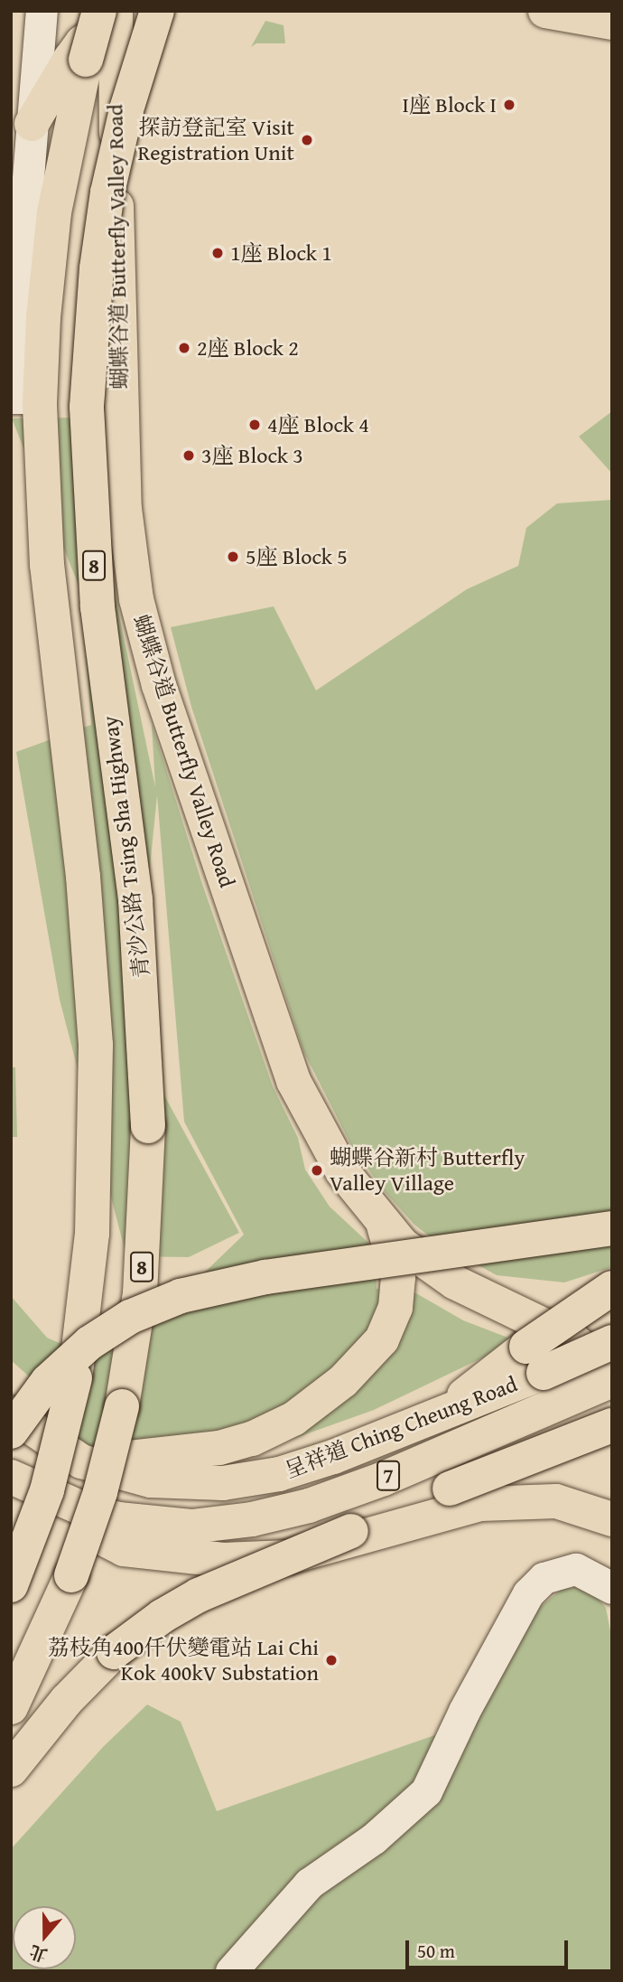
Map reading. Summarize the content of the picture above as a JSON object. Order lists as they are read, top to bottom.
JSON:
{
  "streets": {
    "main road": [
      "蝴蝶谷道 Butterfly Valley Road",
      "8",
      "青沙公路 Tsing Sha Highway",
      "呈祥道 Ching Cheung Road",
      "7"
    ]
  },
  "crossings": [
    ["蝴蝶谷道 Butterfly Valley Road", "青沙公路 Tsing Sha Highway"]
  ],
  "places": [
    "I座 Block I",
    "探訪登記室 Visit Registration Unit",
    "1座 Block 1",
    "2座 Block 2",
    "4座 Block 4",
    "3座 Block 3",
    "5座 Block 5",
    "蝴蝶谷新村 Butterfly Valley Village",
    "荔枝角400仟伏變電站 Lai Chi Kok 400kV Substation"
  ],
  "scale_bar": "50 m",
  "north": "bottom"
}
